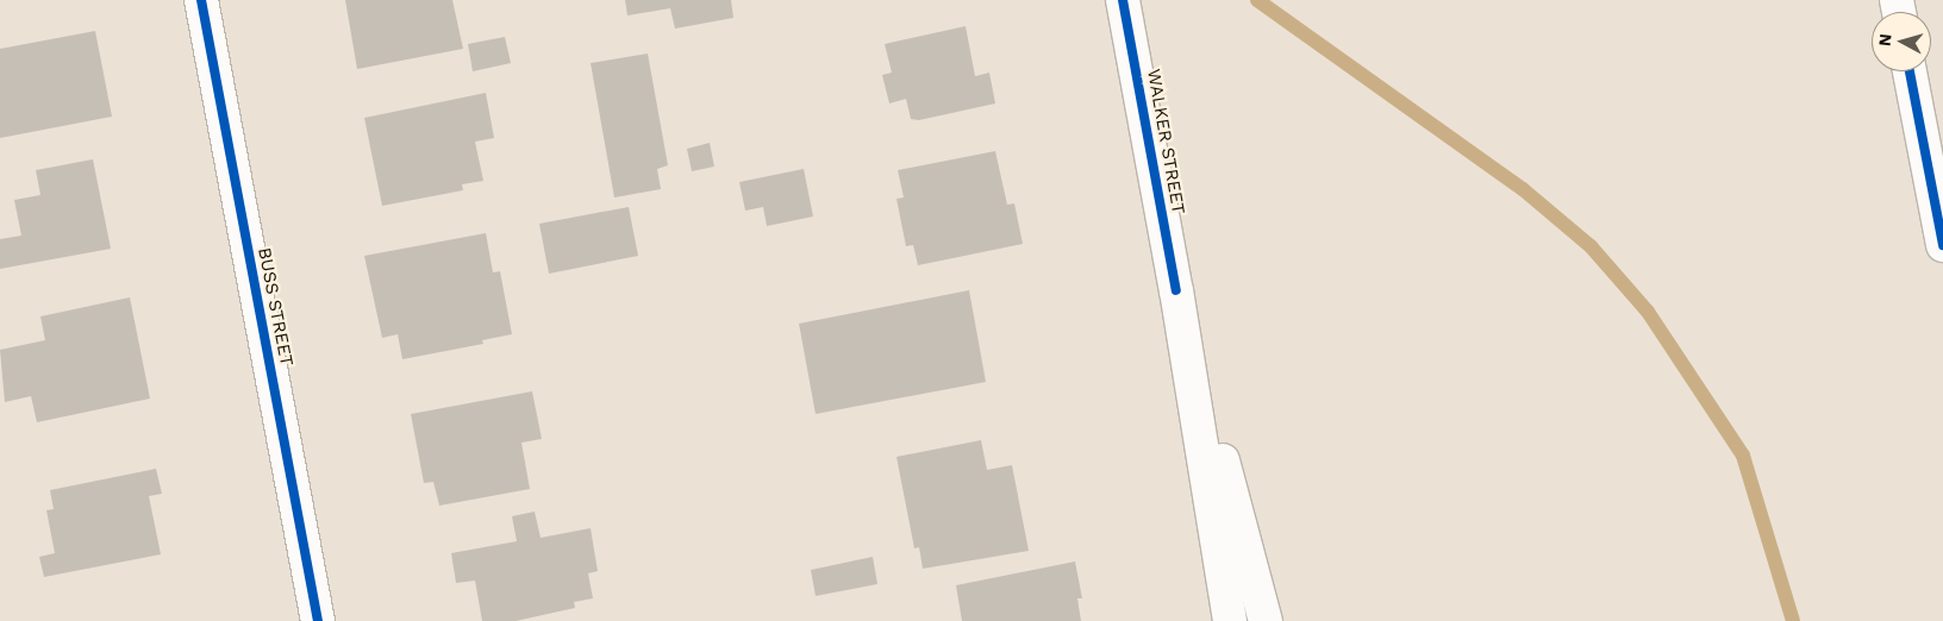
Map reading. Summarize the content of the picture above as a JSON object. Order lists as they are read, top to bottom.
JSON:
{
  "streets": {
    "main road": ["WALKER STREET", "BUSS STREET"]
  },
  "north": "left"
}
